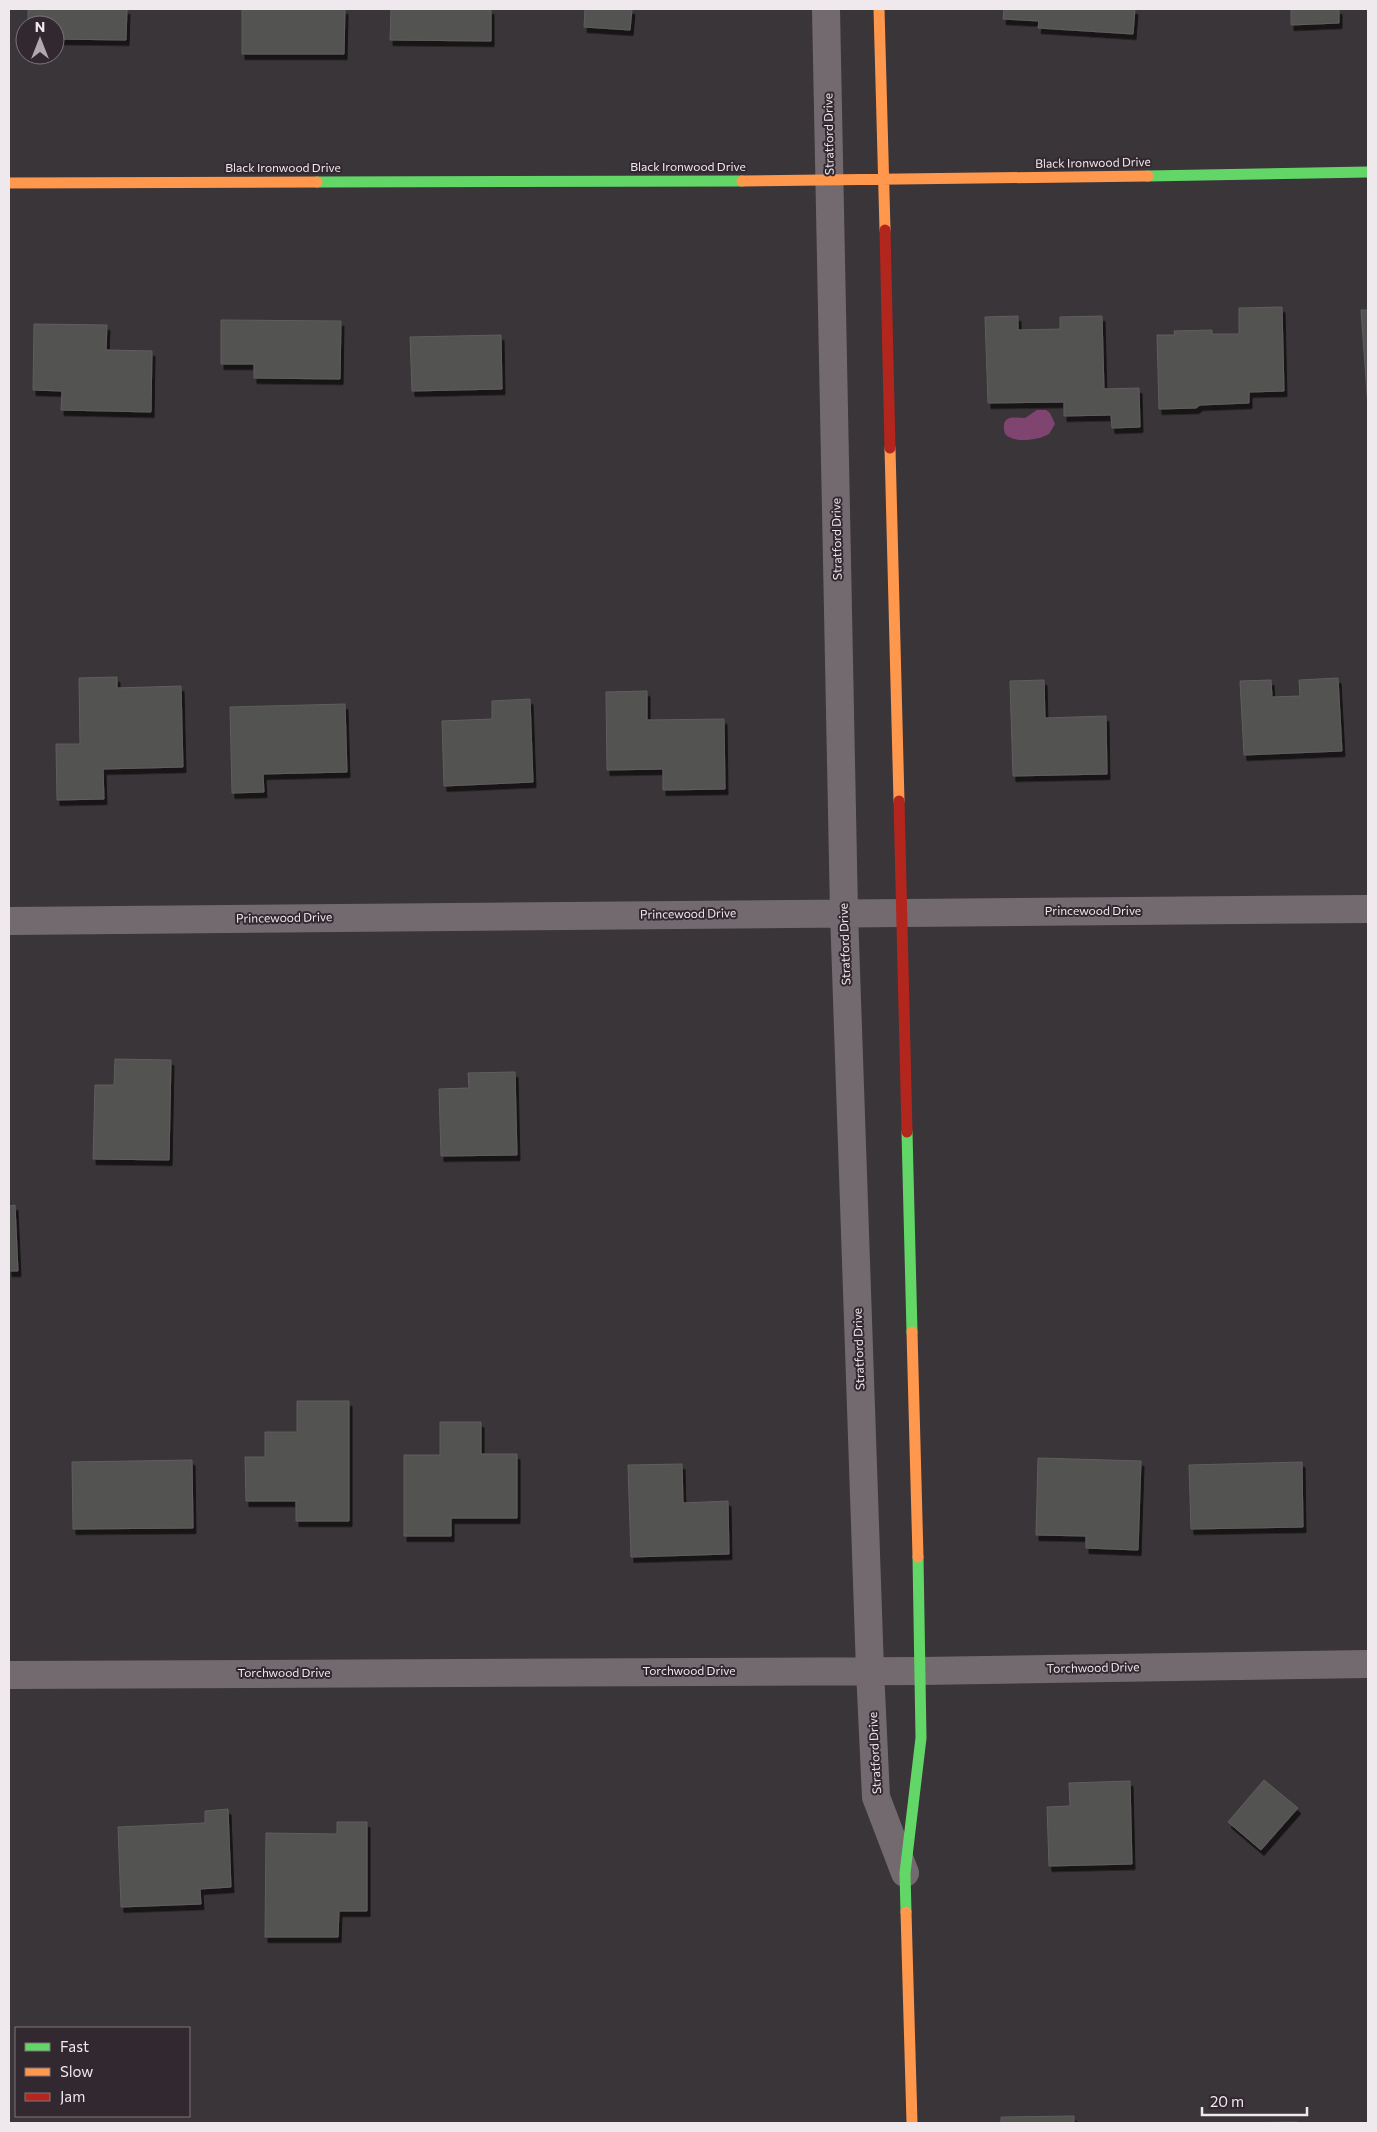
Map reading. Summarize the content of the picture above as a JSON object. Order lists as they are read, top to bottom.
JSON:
{
  "streets": {
    "street": [
      "Stratford Drive",
      "Black Ironwood Drive",
      "Princewood Drive",
      "Torchwood Drive"
    ]
  },
  "crossings": [
    ["Stratford Drive", "Black Ironwood Drive"],
    ["Stratford Drive", "Princewood Drive"],
    ["Stratford Drive", "Torchwood Drive"]
  ],
  "legend": ["Fast", "Slow", "Jam"],
  "scale_bar": "20 m",
  "north": "top"
}
